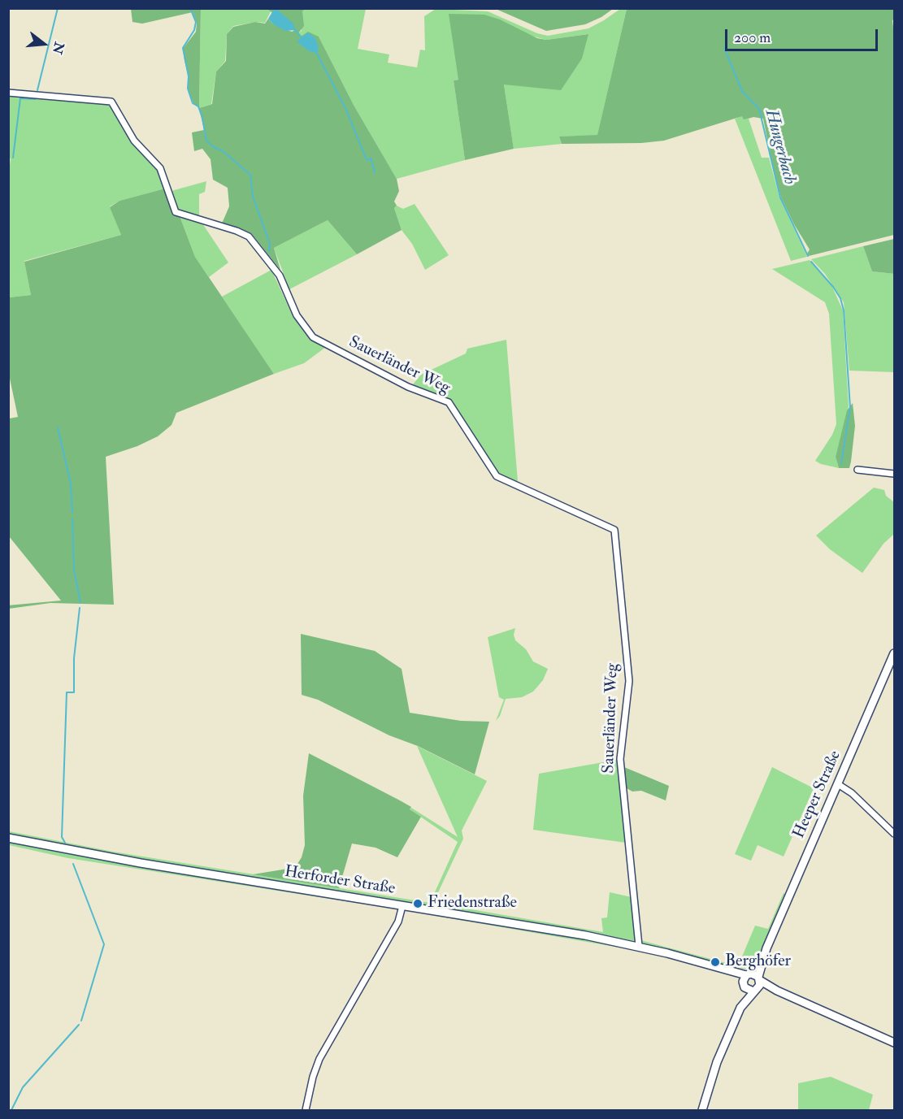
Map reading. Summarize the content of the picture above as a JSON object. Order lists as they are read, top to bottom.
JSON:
{
  "streets": {
    "street": ["Sauerländer Weg", "Heeper Straße", "Herforder Straße"]
  },
  "crossings": [
    ["Sauerländer Weg", "Herforder Straße"],
    ["Heeper Straße", "Herforder Straße"]
  ],
  "water": ["Hungerbach"],
  "places": ["Friedenstraße", "Berghöfer"],
  "scale_bar": "200 m",
  "north": "right"
}
